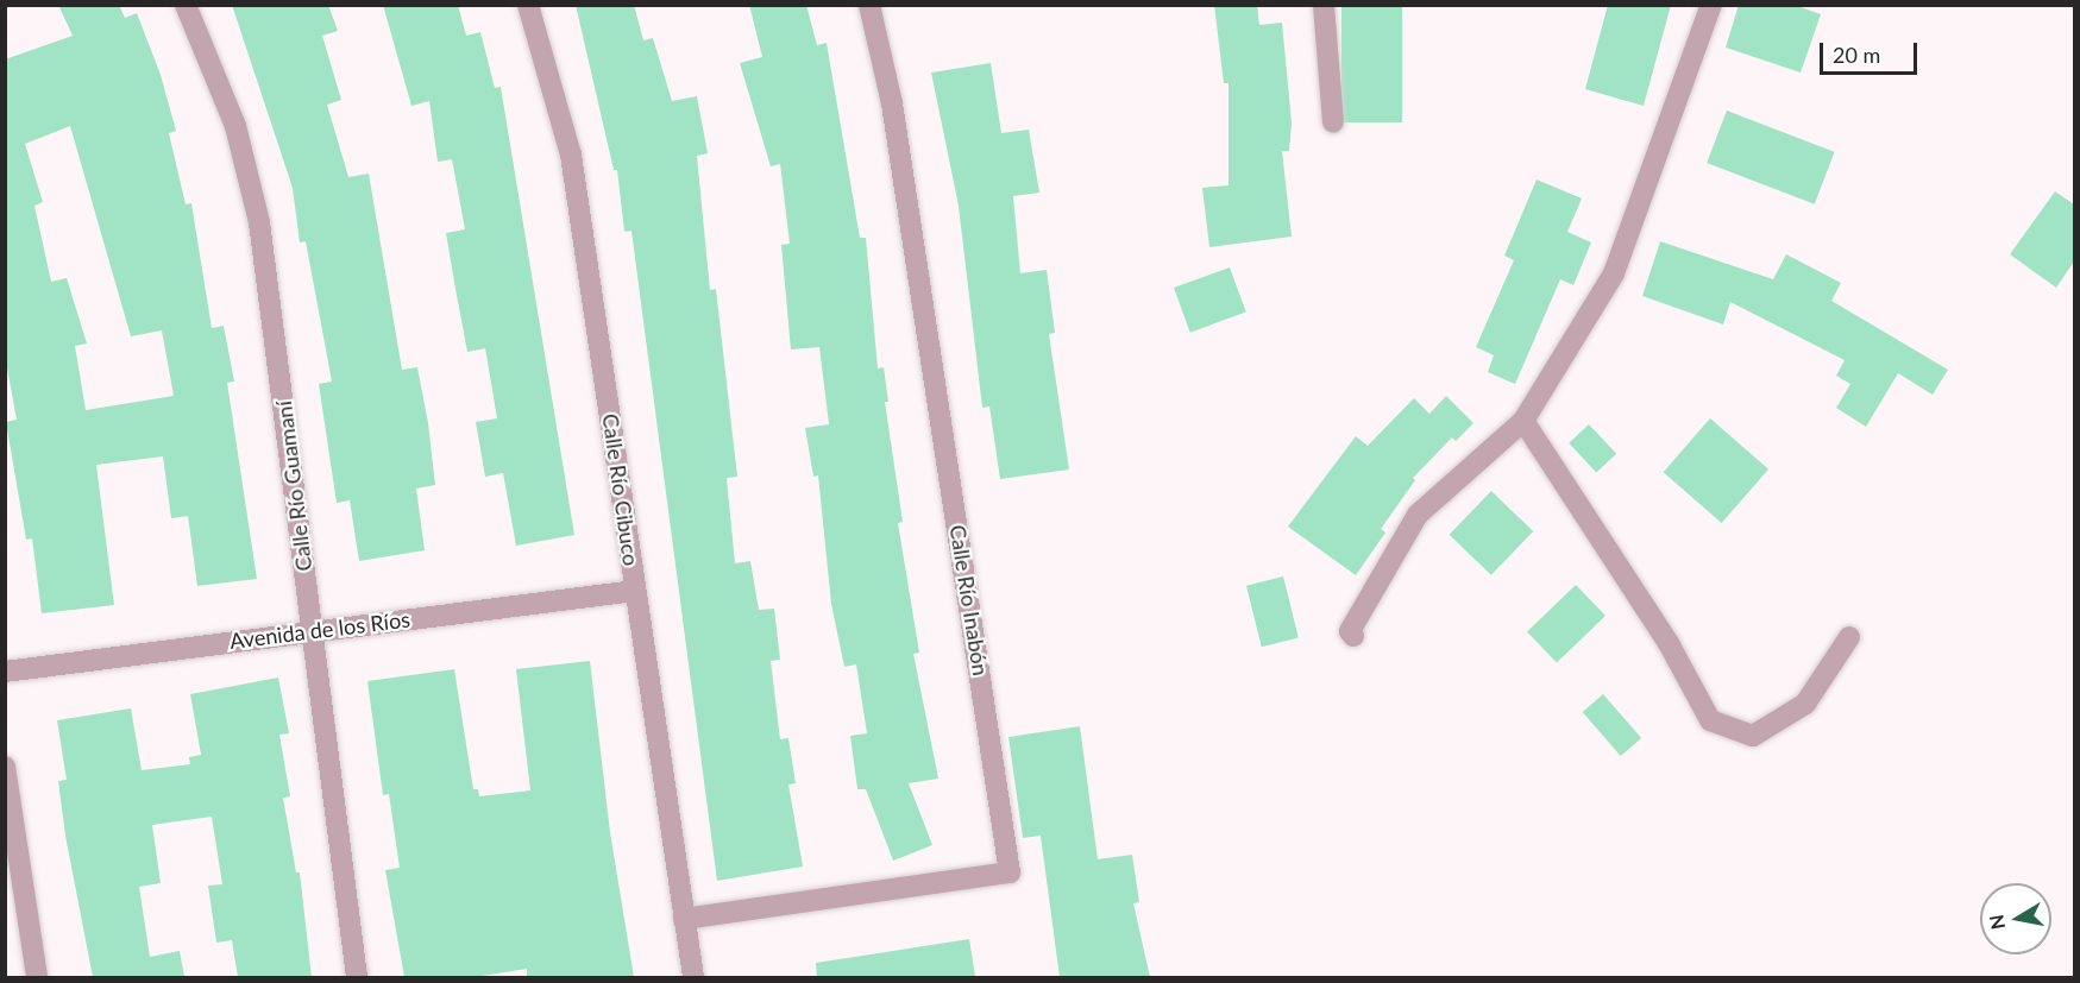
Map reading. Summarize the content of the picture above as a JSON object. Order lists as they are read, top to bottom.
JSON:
{
  "streets": {
    "street": [
      "Calle Río Guamaní",
      "Calle Río Cibuco",
      "Calle Río Inabón",
      "Avenida de los Ríos"
    ]
  },
  "crossings": [
    ["Calle Río Guamaní", "Avenida de los Ríos"],
    ["Calle Río Cibuco", "Calle Río Inabón"],
    ["Calle Río Cibuco", "Avenida de los Ríos"]
  ],
  "scale_bar": "20 m",
  "north": "left"
}
